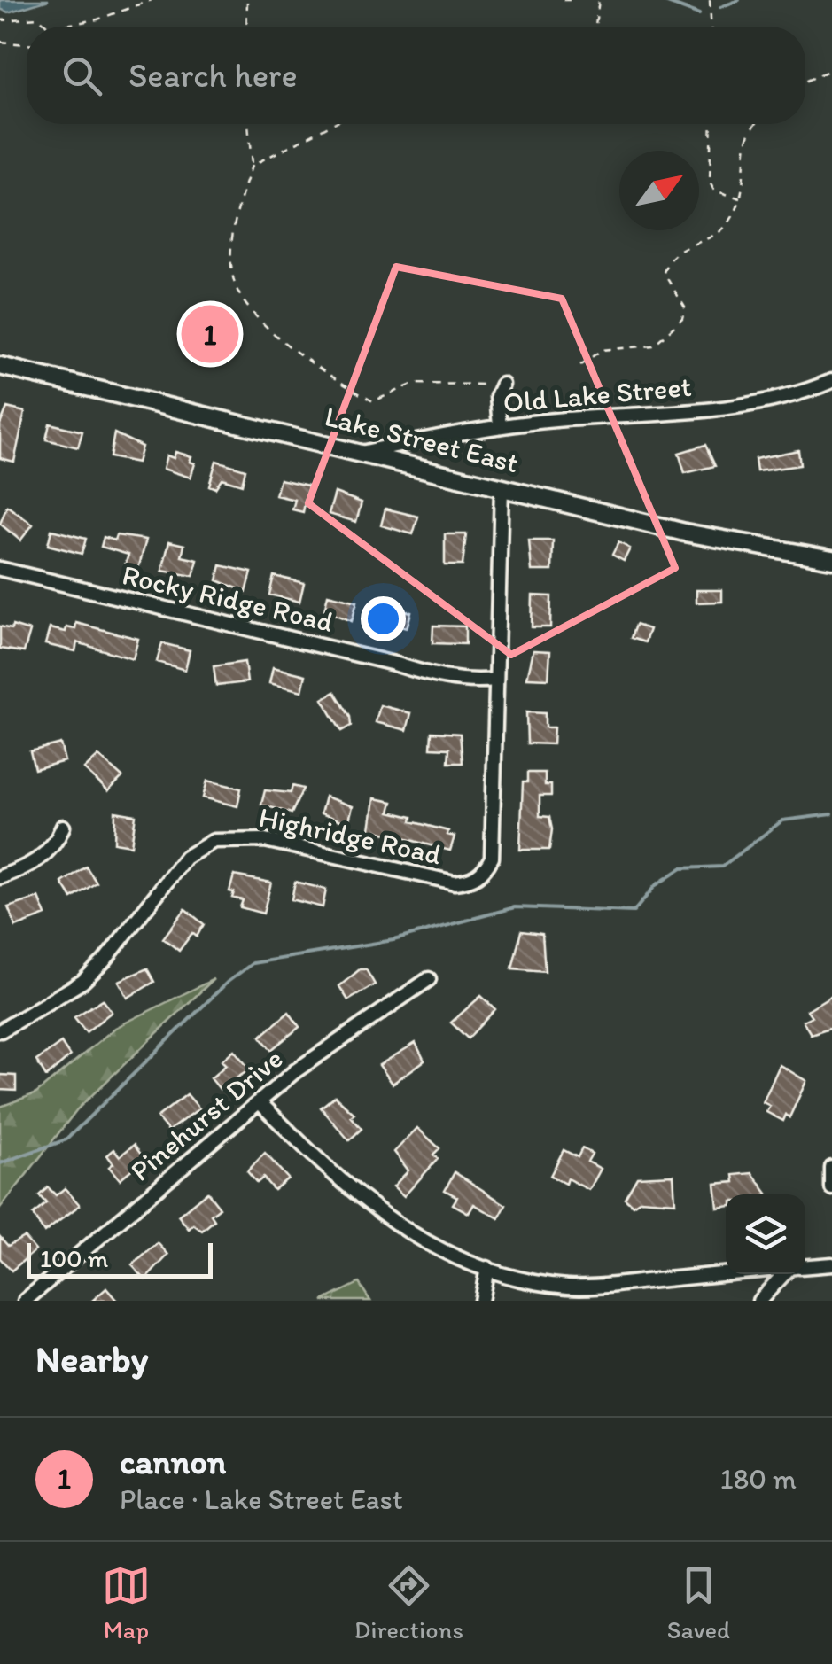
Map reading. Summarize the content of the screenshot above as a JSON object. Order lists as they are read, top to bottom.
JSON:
{
  "streets": {
    "main road": ["Lake Street East"],
    "street": [
      "Old Lake Street",
      "Rocky Ridge Road",
      "Highridge Road",
      "Pinehurst Drive"
    ]
  },
  "crossings": [
    ["Old Lake Street", "Lake Street East"],
    ["Lake Street East", "Highridge Road"],
    ["Rocky Ridge Road", "Highridge Road"]
  ],
  "scale_bar": "100 m",
  "north": "top right",
  "page": {
    "search": "Search here",
    "pins": "1",
    "scale": "100 m",
    "heading": "Nearby",
    "list": [
      {
        "mark": "1",
        "name": "cannon",
        "note": "Place · Lake Street East",
        "value": "180 m"
      }
    ],
    "nav": ["Map", "Directions", "Saved"]
  }
}
